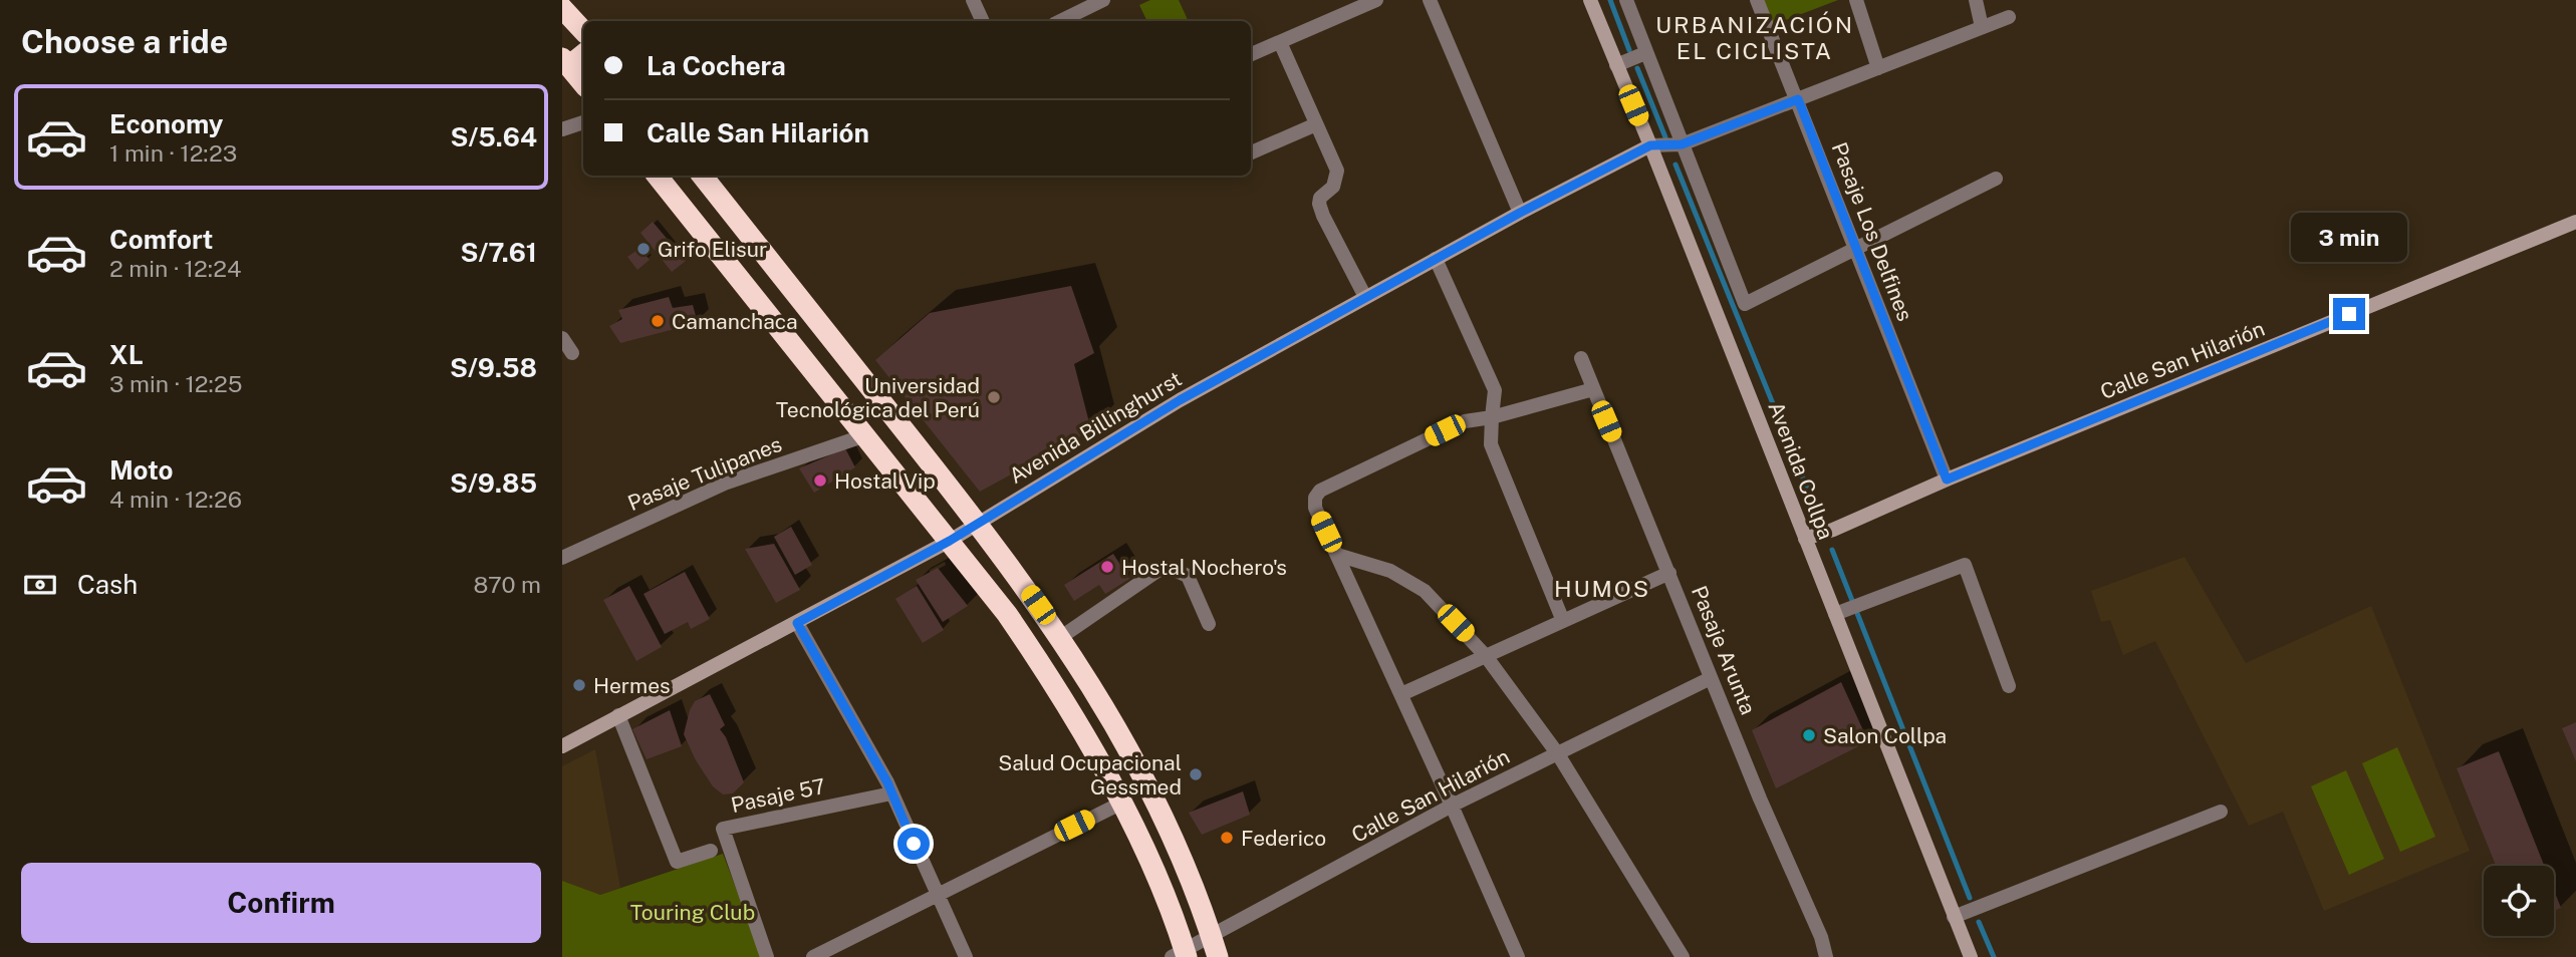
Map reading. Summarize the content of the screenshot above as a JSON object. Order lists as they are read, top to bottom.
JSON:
{
  "streets": {
    "street": [
      "Pasaje Los Delfines",
      "Calle San Hilarión",
      "Avenida Billinghurst",
      "Avenida Collpa",
      "Pasaje Tulipanes",
      "Pasaje Arunta",
      "Pasaje 57"
    ]
  },
  "crossings": [
    ["Pasaje Los Delfines", "Calle San Hilarión"],
    ["Calle San Hilarión", "Avenida Collpa"],
    ["Calle San Hilarión", "Pasaje Arunta"],
    ["Avenida Billinghurst", "Avenida Collpa"]
  ],
  "districts": ["URBANIZACIÓN EL CICLISTA", "HUMOS"],
  "parks": ["Touring Club"],
  "places": [
    "Grifo Elisur",
    "Camanchaca",
    "Universidad Tecnológica del Perú",
    "Hostal Vip",
    "Hostal Nochero's",
    "Hermes",
    "Salon Collpa",
    "Salud Ocupacional Gessmed",
    "Federico"
  ],
  "page": {
    "heading": "Choose a ride",
    "banner": ["La Cochera", "Calle San Hilarión"],
    "list": [
      {
        "name": "Economy",
        "note": "1 min · 12:23",
        "value": "S/5.64"
      },
      {
        "name": "Comfort",
        "note": "2 min · 12:24",
        "value": "S/7.61"
      },
      {
        "name": "XL",
        "note": "3 min · 12:25",
        "value": "S/9.58"
      },
      {
        "name": "Moto",
        "note": "4 min · 12:26",
        "value": "S/9.85"
      }
    ],
    "bubble": "3 min",
    "pay": ["Cash", "870 m"],
    "buttons": "Confirm"
  }
}
